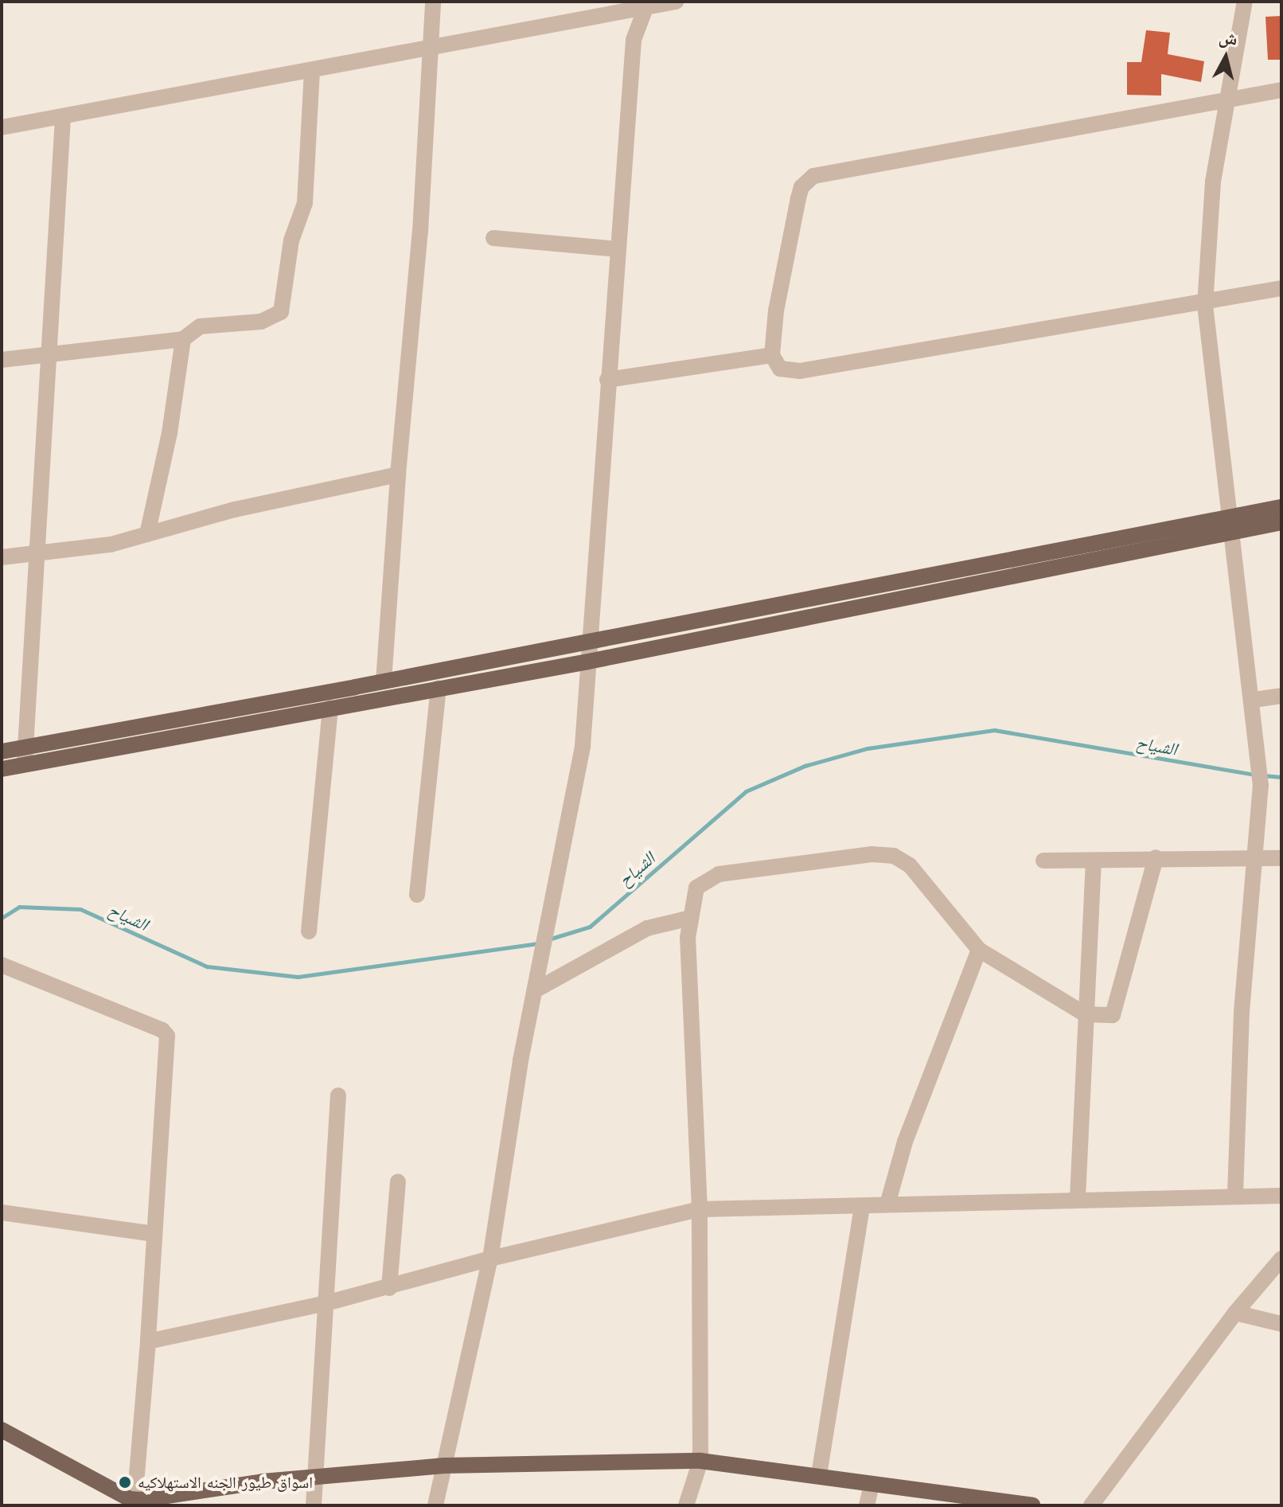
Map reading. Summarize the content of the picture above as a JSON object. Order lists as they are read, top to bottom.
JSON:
{
  "water": ["الشياح"],
  "places": ["اسواق طيور الجنه الاستهلاكيه"],
  "north": "top"
}
